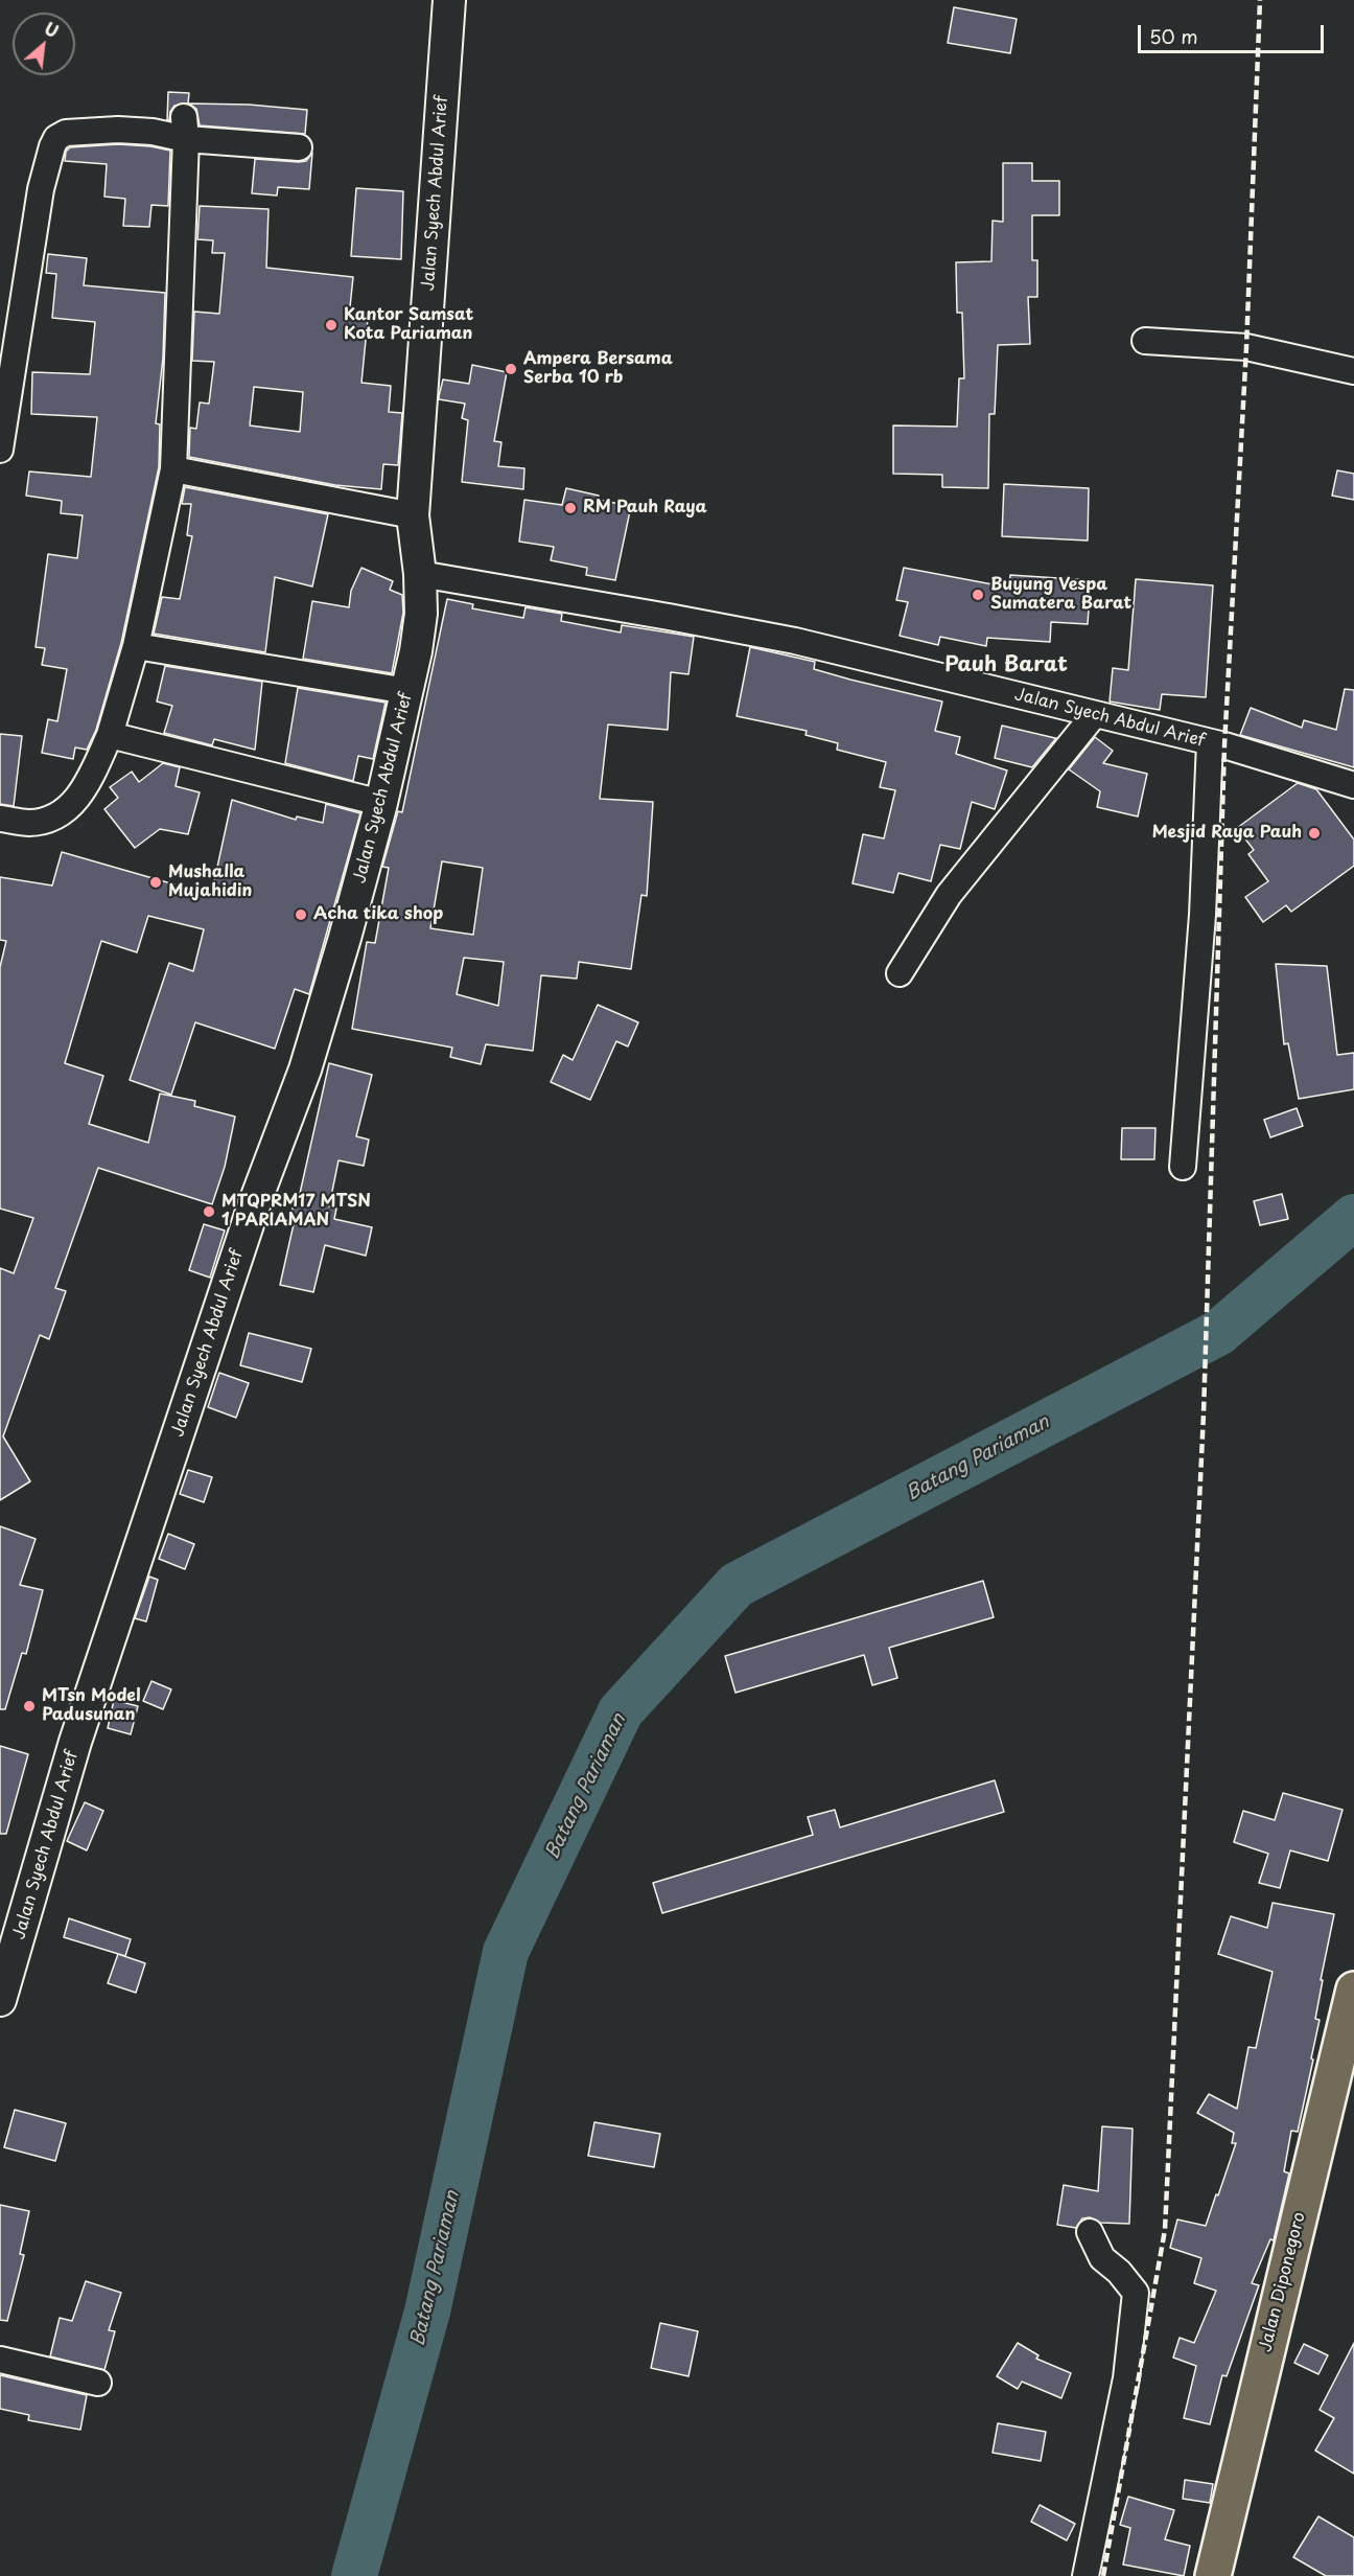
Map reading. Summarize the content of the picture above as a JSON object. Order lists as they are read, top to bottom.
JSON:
{
  "streets": {
    "main road": ["Jalan Diponegoro"],
    "street": ["Jalan Syech Abdul Arief"]
  },
  "districts": ["Pauh Barat"],
  "water": ["Batang Pariaman"],
  "places": [
    "Kantor Samsat Kota Pariaman",
    "Ampera Bersama Serba 10 rb",
    "RM Pauh Raya",
    "Buyung Vespa Sumatera Barat",
    "Mesjid Raya Pauh",
    "Mushalla Mujahidin",
    "Acha tika shop",
    "MTQPRM17 MTSN 1 PARIAMAN",
    "MTsn Model Padusunan"
  ],
  "scale_bar": "50 m",
  "north": "top right"
}
